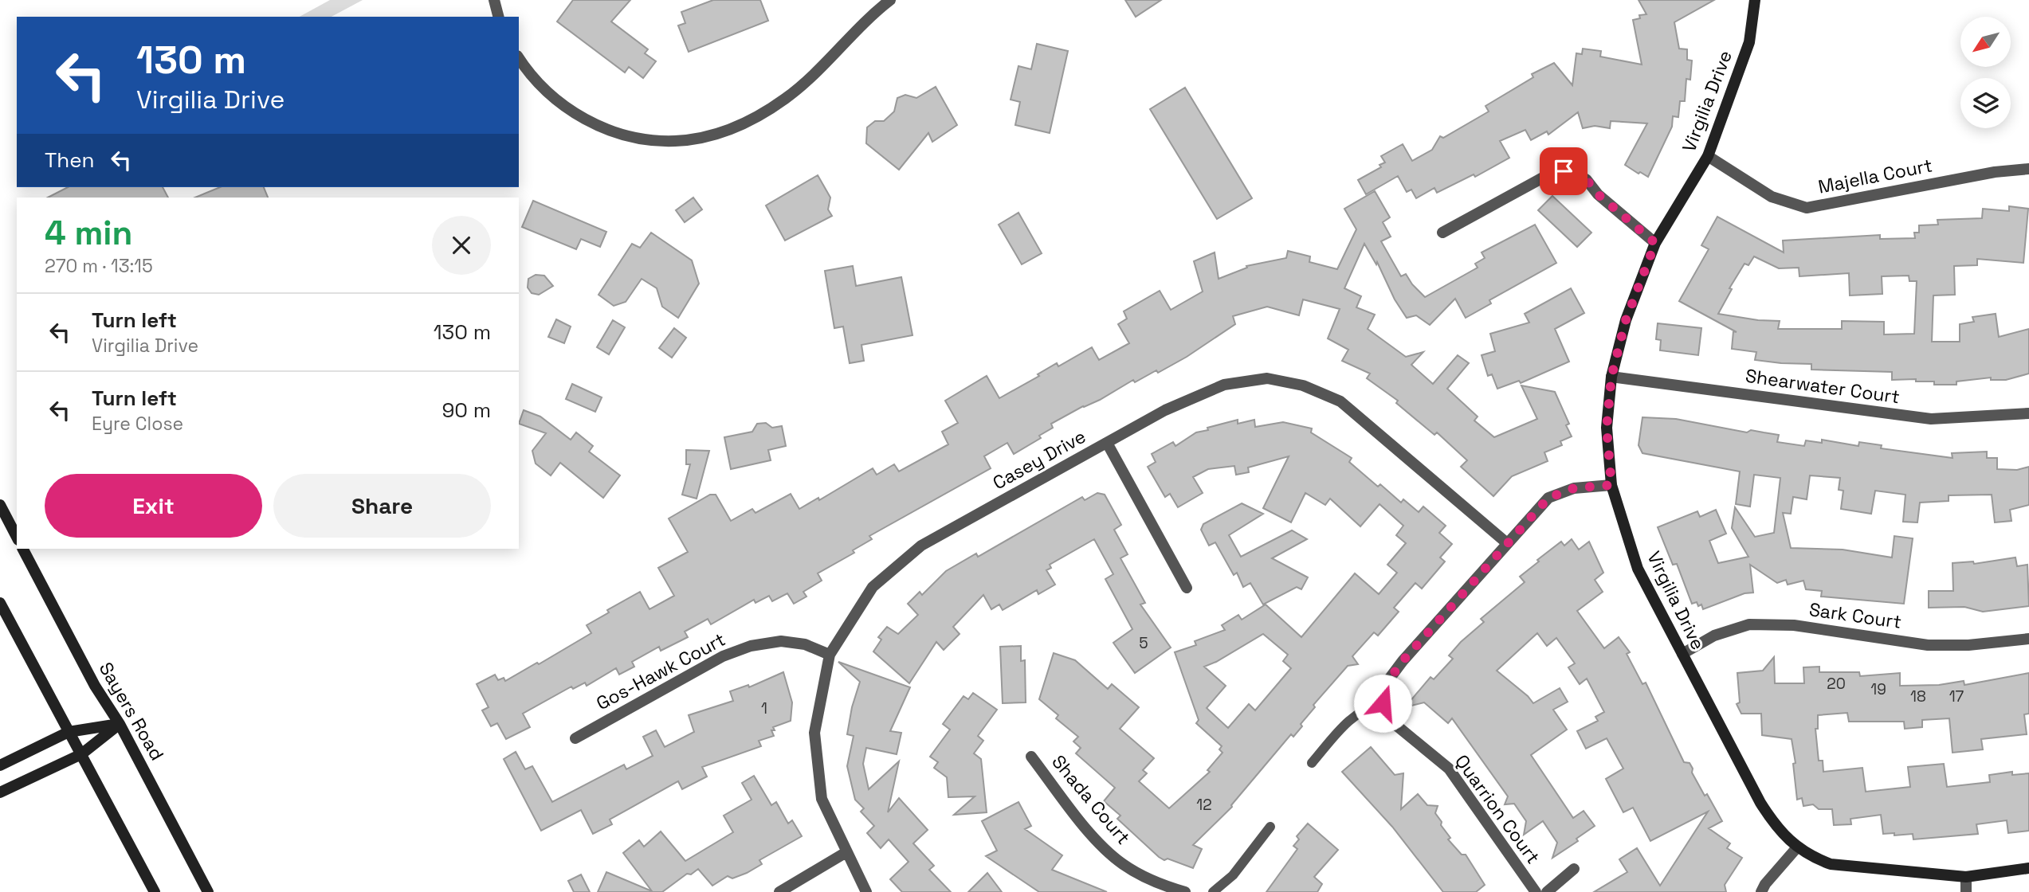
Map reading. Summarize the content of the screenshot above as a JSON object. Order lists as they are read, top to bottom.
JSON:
{
  "streets": {
    "street": [
      "Virgilia Drive",
      "Majella Court",
      "Shearwater Court",
      "Casey Drive",
      "Sark Court",
      "Gos-Hawk Court",
      "Sayers Road",
      "Shada Court",
      "Quarrion Court"
    ]
  },
  "crossings": [
    ["Virgilia Drive", "Majella Court"],
    ["Virgilia Drive", "Shearwater Court"],
    ["Virgilia Drive", "Sark Court"],
    ["Casey Drive", "Gos-Hawk Court"]
  ],
  "house_numbers": [
    "5",
    "20",
    "19",
    "18",
    "17",
    "1",
    "12"
  ],
  "north": "bottom left",
  "page": {
    "turn": ["130 m", "Virgilia Drive"],
    "then": "Then",
    "heading": ["4 min", "270 m · 13:15"],
    "list": [
      {
        "name": "Turn left",
        "note": "Virgilia Drive",
        "value": "130 m"
      },
      {
        "name": "Turn left",
        "note": "Eyre Close",
        "value": "90 m"
      }
    ],
    "buttons": ["Exit", "Share"]
  }
}
